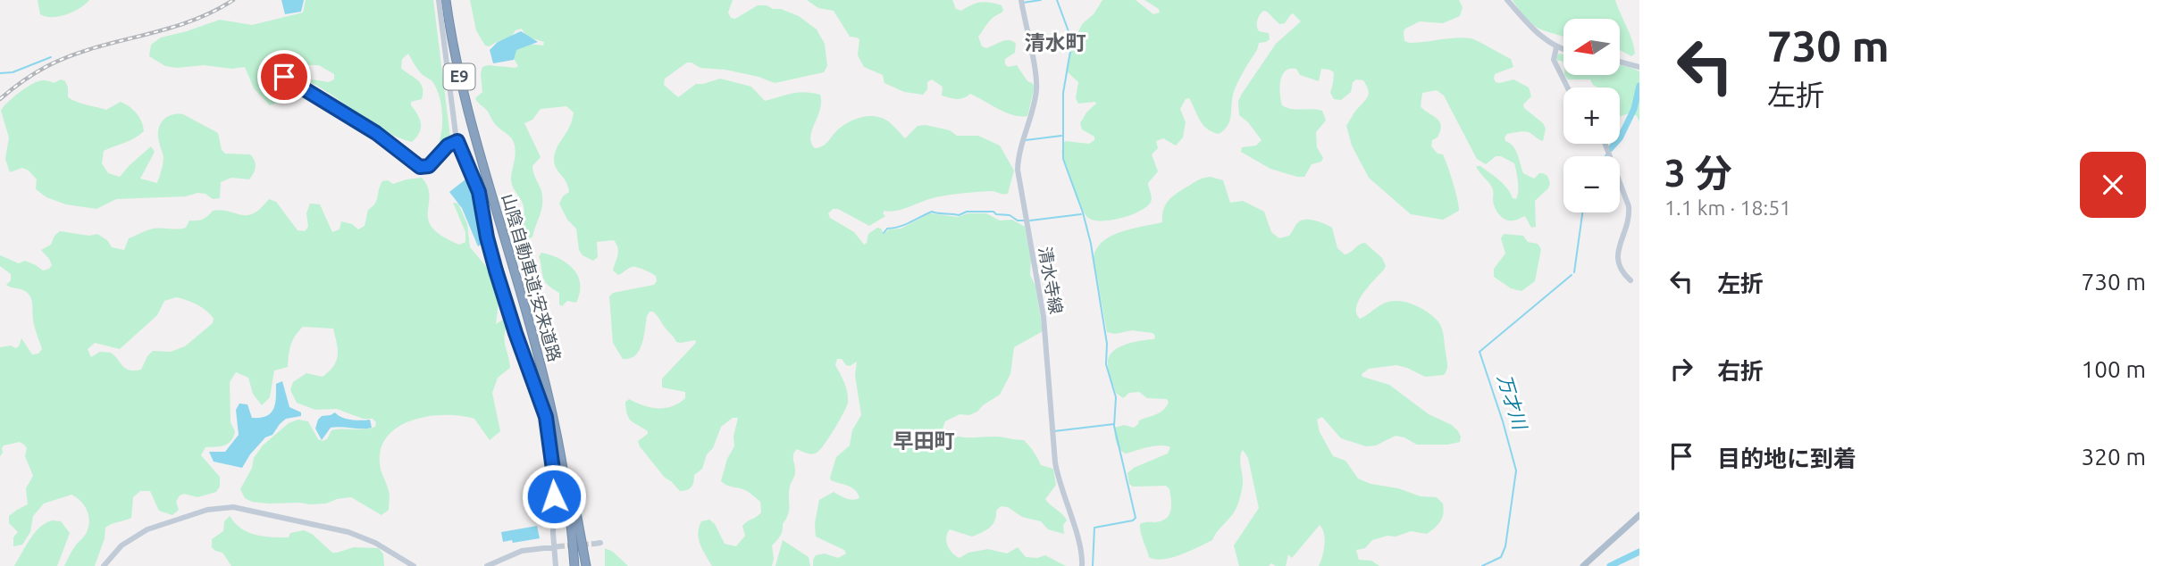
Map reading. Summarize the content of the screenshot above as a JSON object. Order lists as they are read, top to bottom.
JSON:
{
  "streets": {
    "highway": ["E9", "山陰自動車道;安来道路"],
    "main road": ["清水寺線"]
  },
  "districts": ["清水町", "早田町"],
  "water": ["万才川"],
  "north": "left",
  "page": {
    "turn": ["730 m", "左折"],
    "map_buttons": ["+", "−"],
    "heading": ["3 分", "1.1 km · 18:51"],
    "list": [
      {
        "name": "左折",
        "value": "730 m"
      },
      {
        "name": "右折",
        "value": "100 m"
      },
      {
        "name": "目的地に到着",
        "value": "320 m"
      }
    ]
  }
}
